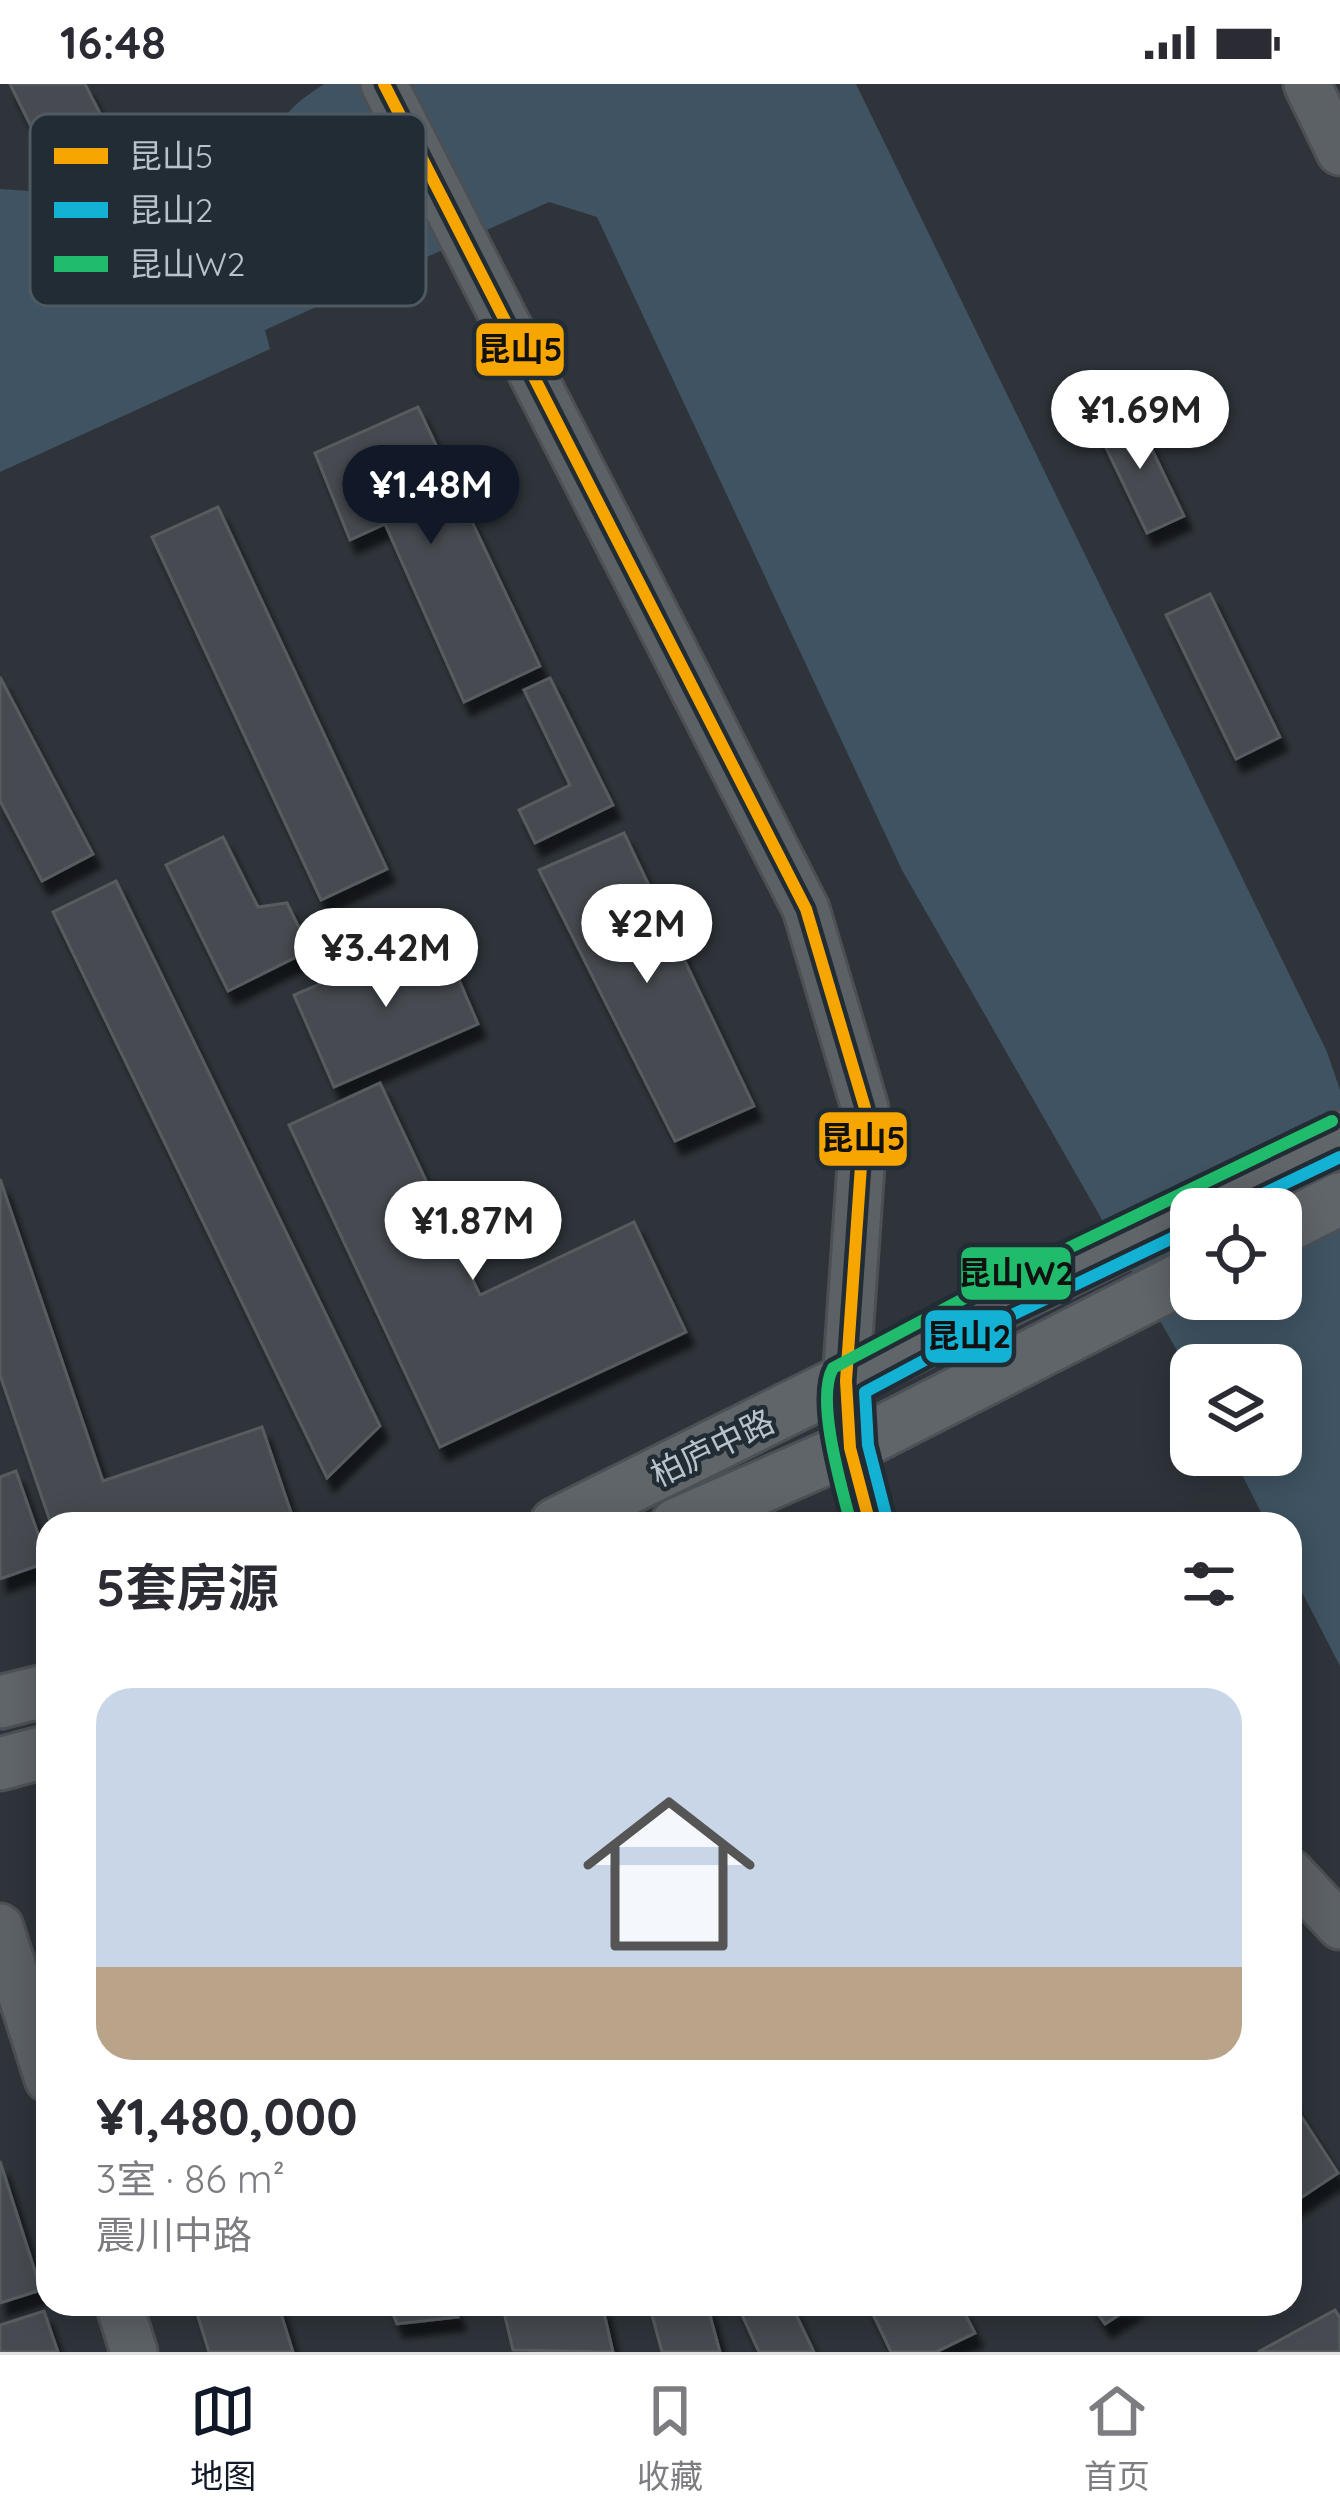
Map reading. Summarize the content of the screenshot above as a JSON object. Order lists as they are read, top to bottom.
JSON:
{
  "streets": {
    "main road": ["柏庐中路"]
  },
  "lines": ["transit line 昆山5", "transit line 昆山W2", "transit line 昆山2"],
  "legend": ["昆山5", "昆山2", "昆山W2"],
  "page": {
    "status": "16:48",
    "price": [
      "¥1.69M",
      "¥1.48M",
      "¥2M",
      "¥3.42M",
      "¥1.87M"
    ],
    "heading": "5套房源",
    "list": [
      {
        "name": "¥1,480,000",
        "note": "3室 · 86 m² · 震川中路"
      }
    ],
    "tabs": ["地图", "收藏", "首页"]
  }
}
